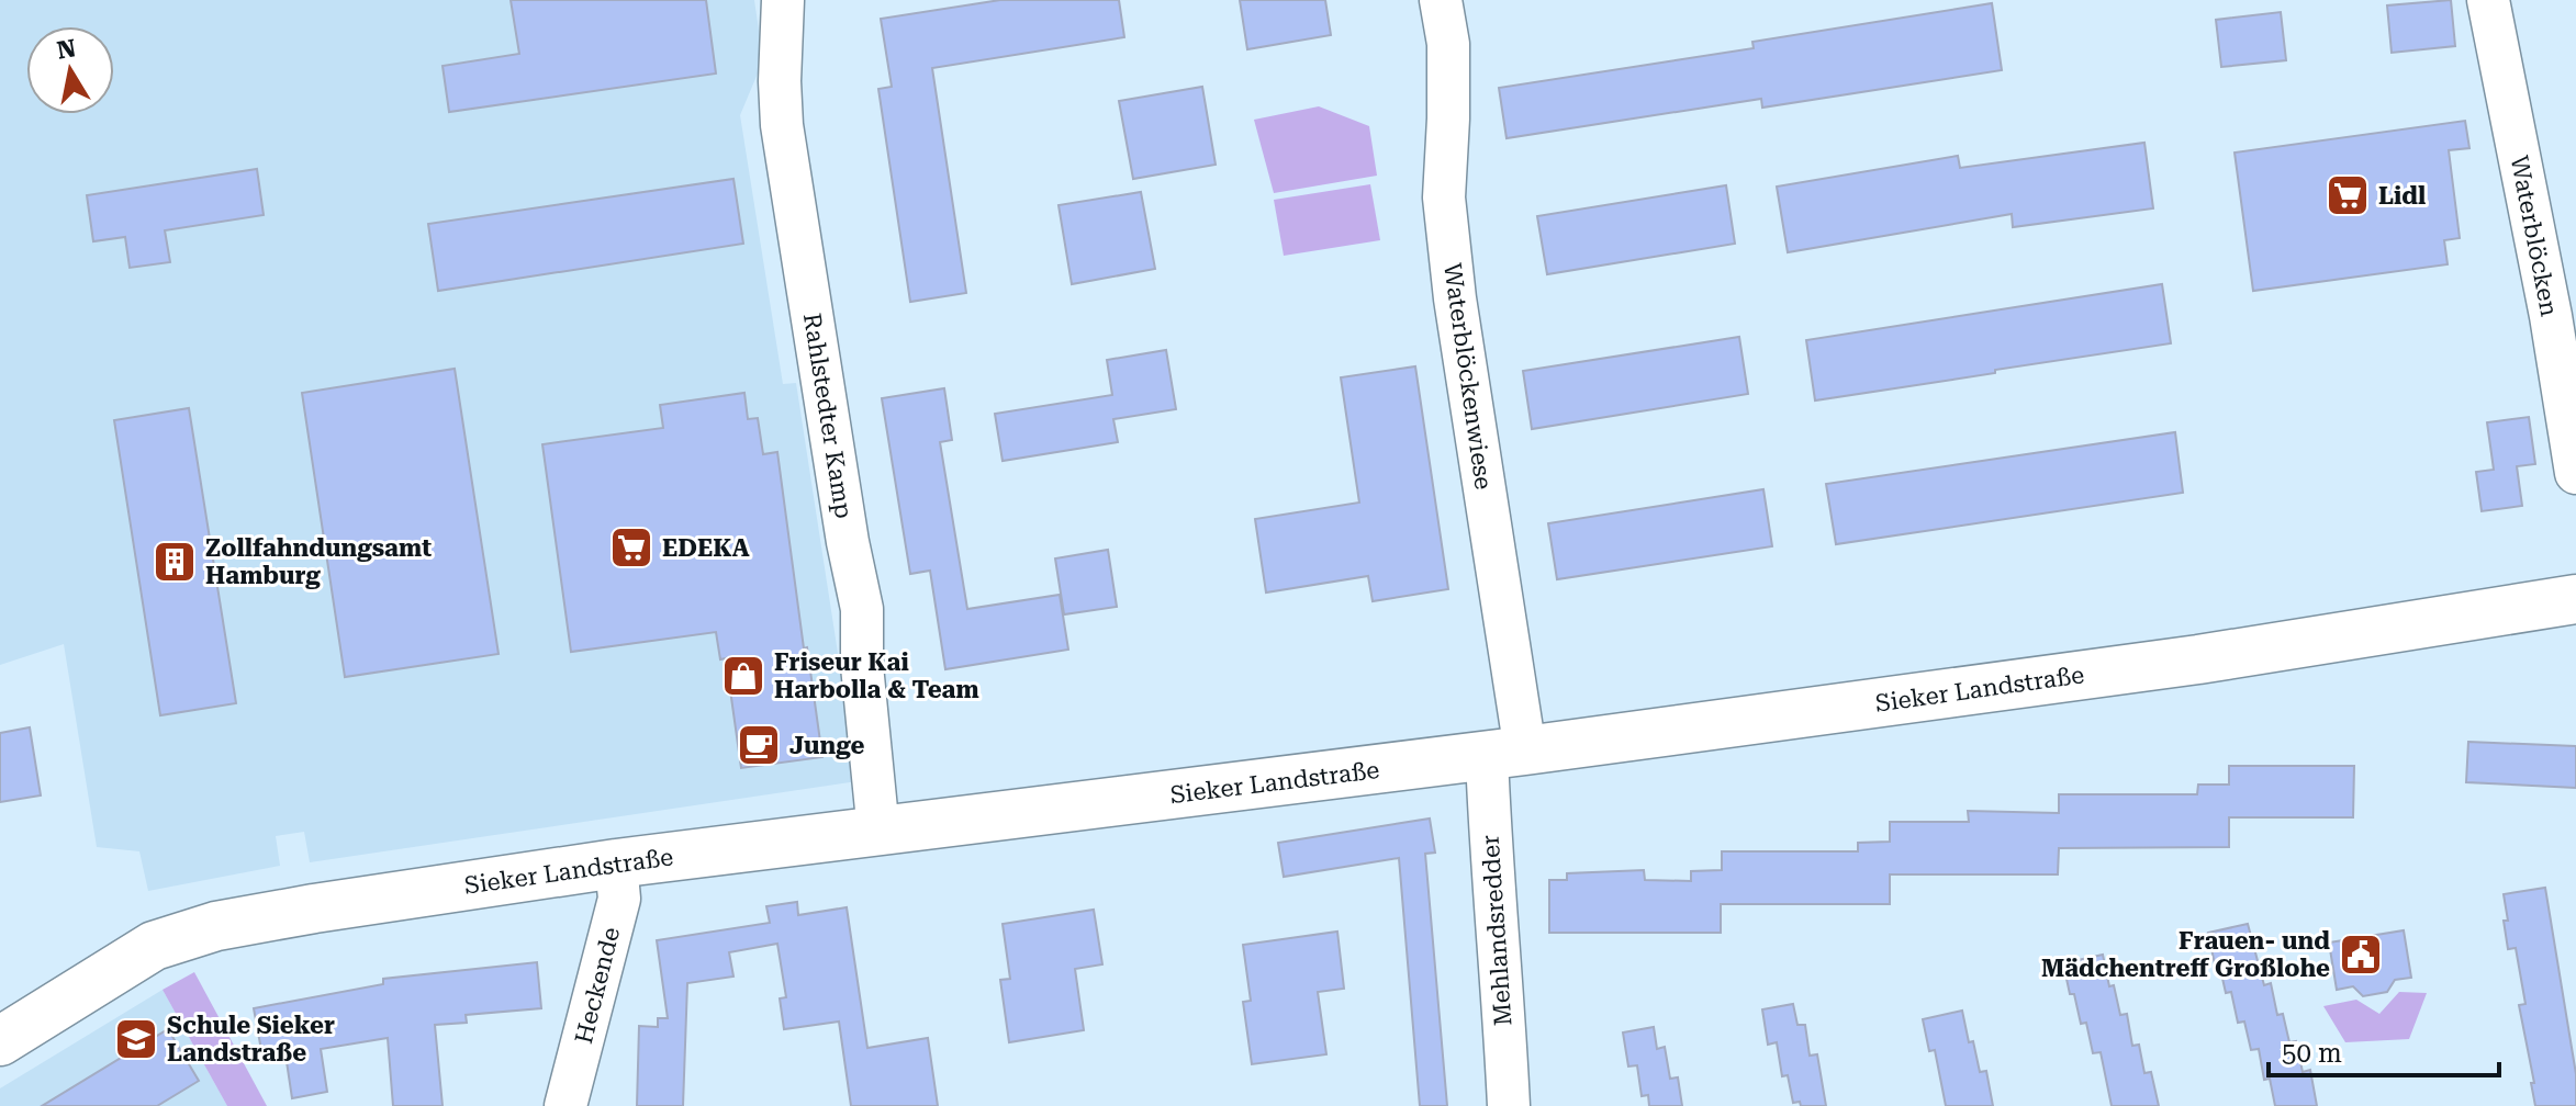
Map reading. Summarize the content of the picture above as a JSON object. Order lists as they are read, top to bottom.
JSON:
{
  "streets": {
    "main road": ["Sieker Landstraße"],
    "street": [
      "Waterblöcken",
      "Waterblöckenwiese",
      "Rahlstedter Kamp",
      "Mehlandsredder",
      "Heckende"
    ]
  },
  "crossings": [
    ["Waterblöckenwiese", "Sieker Landstraße"],
    ["Waterblöckenwiese", "Mehlandsredder"],
    ["Rahlstedter Kamp", "Sieker Landstraße"],
    ["Sieker Landstraße", "Mehlandsredder"],
    ["Sieker Landstraße", "Heckende"]
  ],
  "places": {
    "supermarket": ["Lidl", "EDEKA"],
    "building": ["Zollfahndungsamt Hamburg"],
    "shop": ["Friseur Kai Harbolla & Team"],
    "cafe": ["Junge"],
    "public building": ["Frauen- und Mädchentreff Großlohe"],
    "school or university": ["Schule Sieker Landstraße"]
  },
  "scale_bar": "50 m",
  "north": "top"
}
